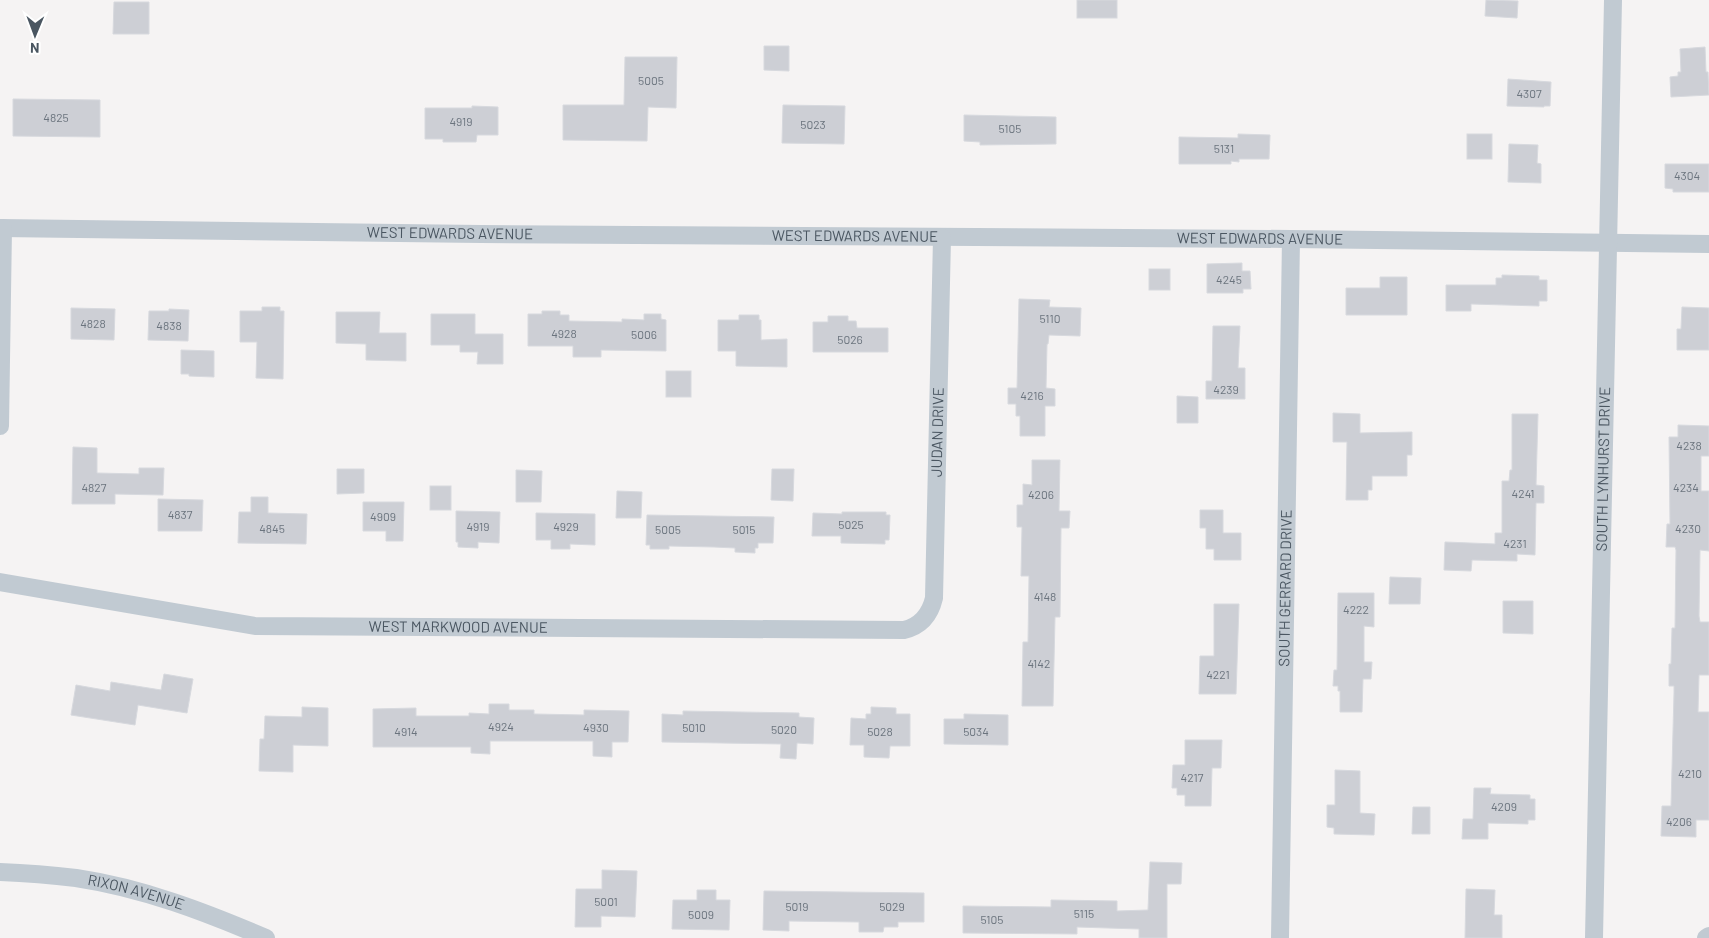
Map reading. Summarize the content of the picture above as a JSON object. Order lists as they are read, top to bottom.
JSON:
{
  "streets": {
    "street": [
      "WEST EDWARDS AVENUE",
      "JUDAN DRIVE",
      "SOUTH LYNHURST DRIVE",
      "SOUTH GERRARD DRIVE",
      "WEST MARKWOOD AVENUE",
      "RIXON AVENUE"
    ]
  },
  "crossings": [
    ["WEST EDWARDS AVENUE", "JUDAN DRIVE"],
    ["WEST EDWARDS AVENUE", "SOUTH LYNHURST DRIVE"],
    ["WEST EDWARDS AVENUE", "SOUTH GERRARD DRIVE"],
    ["JUDAN DRIVE", "WEST MARKWOOD AVENUE"]
  ],
  "house_numbers": [
    "5005",
    "4307",
    "4825",
    "4919",
    "5023",
    "5105",
    "5131",
    "4304",
    "4245",
    "5110",
    "4828",
    "4838",
    "4928",
    "5006",
    "5026",
    "4239",
    "4216",
    "4238",
    "4827",
    "4234",
    "4241",
    "4206",
    "4837",
    "4909",
    "5025",
    "4919",
    "4929",
    "4845",
    "4230",
    "5005",
    "5015",
    "4231",
    "4148",
    "4222",
    "4142",
    "4221",
    "4924",
    "4930",
    "5010",
    "5020",
    "4914",
    "5028",
    "5034",
    "4210",
    "4217",
    "4209",
    "4206",
    "5001",
    "5019",
    "5029",
    "5115",
    "5009",
    "5105"
  ],
  "north": "bottom"
}
